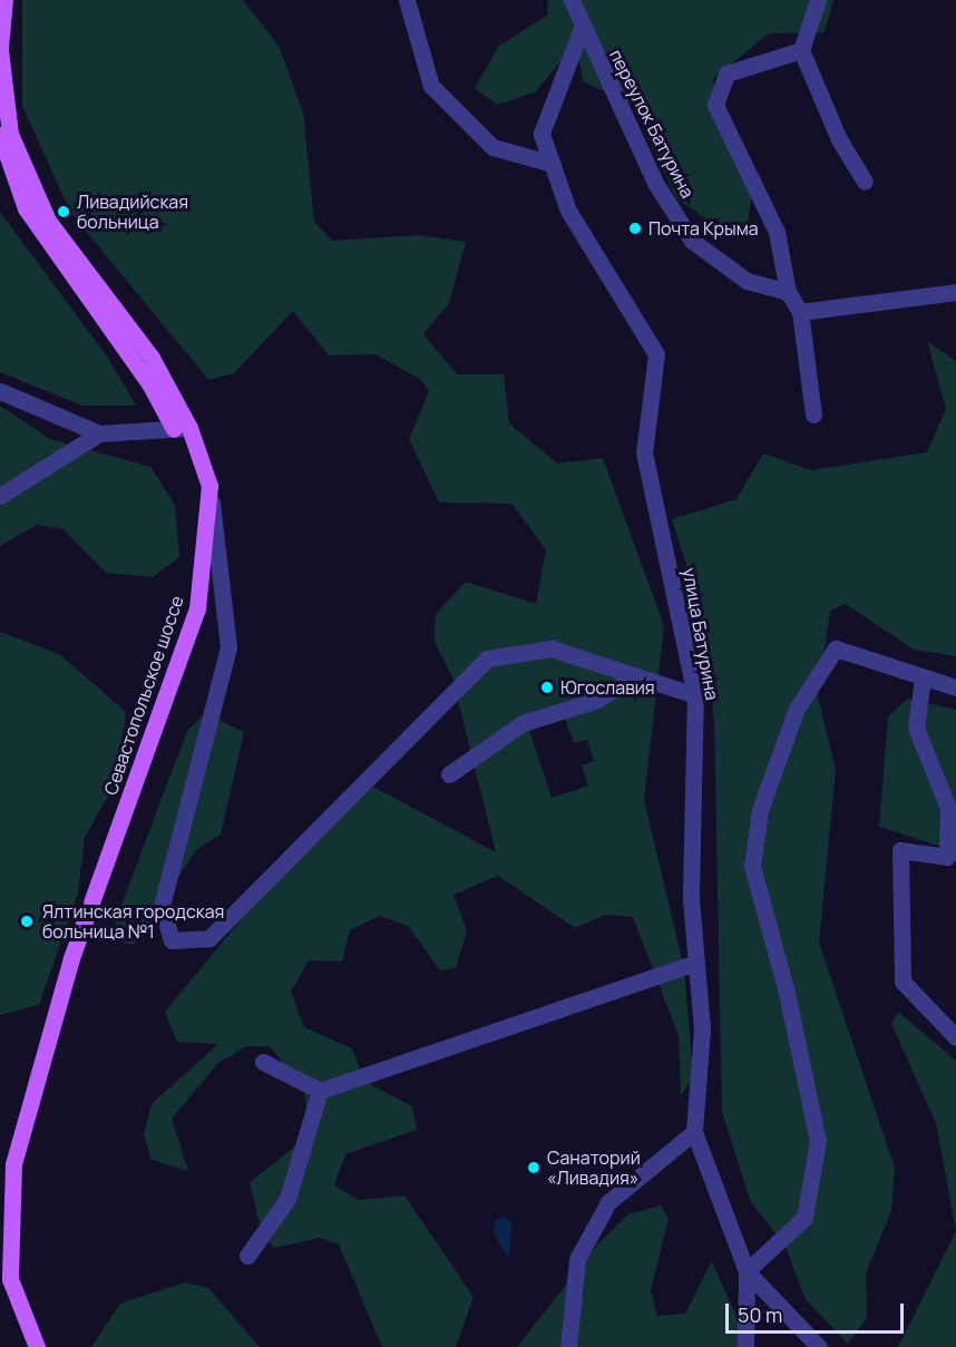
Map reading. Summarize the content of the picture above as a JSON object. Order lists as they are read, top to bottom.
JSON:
{
  "streets": {
    "main road": ["Севастопольское шоссе"],
    "street": ["переулок Батурина", "улица Батурина"]
  },
  "crossings": [
    ["переулок Батурина", "улица Батурина"]
  ],
  "places": [
    "Ливадийская больница",
    "Почта Крыма",
    "Югославия",
    "Ялтинская городская больница №1",
    "Санаторий «Ливадия»"
  ],
  "scale_bar": "50 m"
}
